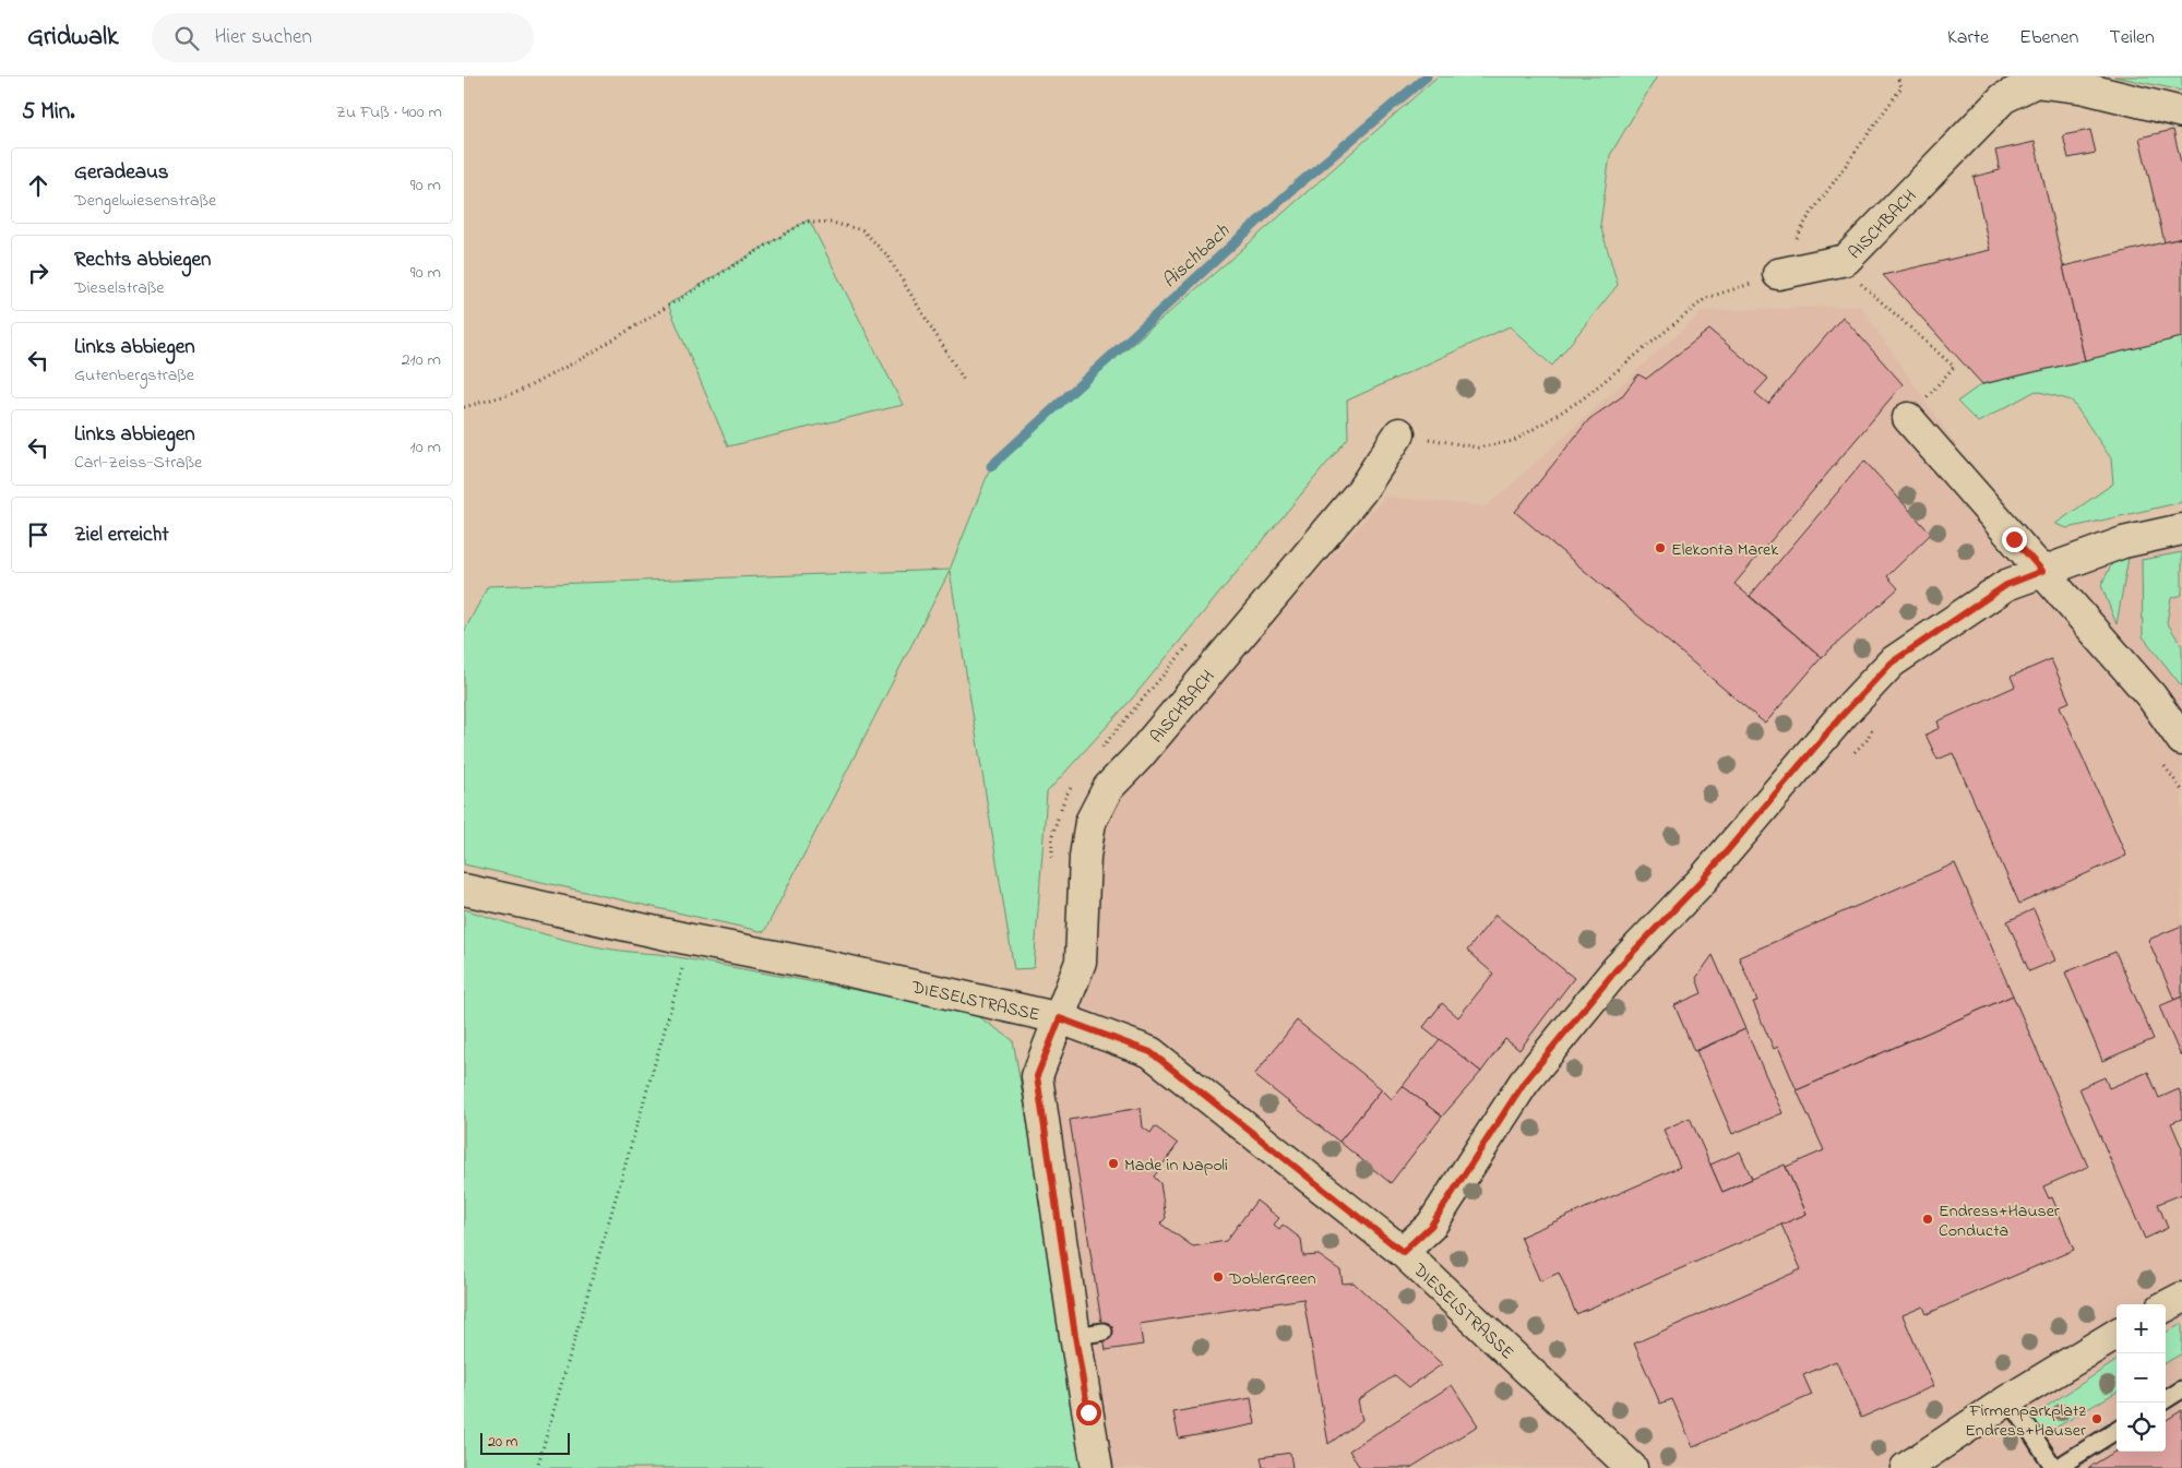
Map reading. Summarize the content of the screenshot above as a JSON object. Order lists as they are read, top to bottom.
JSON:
{
  "streets": {
    "street": ["AISCHBACH", "DIESELSTRASSE"]
  },
  "crossings": [
    ["AISCHBACH", "DIESELSTRASSE"]
  ],
  "water": ["Aischbach"],
  "places": [
    "Elekonta Marek",
    "Made in Napoli",
    "Endress+Hauser Conducta",
    "DoblerGreen",
    "Firmenparkplatz Endress+Hauser"
  ],
  "scale_bar": "20 m",
  "page": {
    "header": "Gridwalk",
    "search": "Hier suchen",
    "nav": ["Karte", "Ebenen", "Teilen"],
    "heading": ["5 Min.", "Zu Fuß · 400 m"],
    "list": [
      ["Geradeaus", "Dengelwiesenstraße", "90 m"],
      ["Rechts abbiegen", "Dieselstraße", "90 m"],
      ["Links abbiegen", "Gutenbergstraße", "210 m"],
      ["Links abbiegen", "Carl-Zeiss-Straße", "10 m"],
      "Ziel erreicht"
    ],
    "map_buttons": ["+", "−"],
    "scale": "20 m"
  }
}
